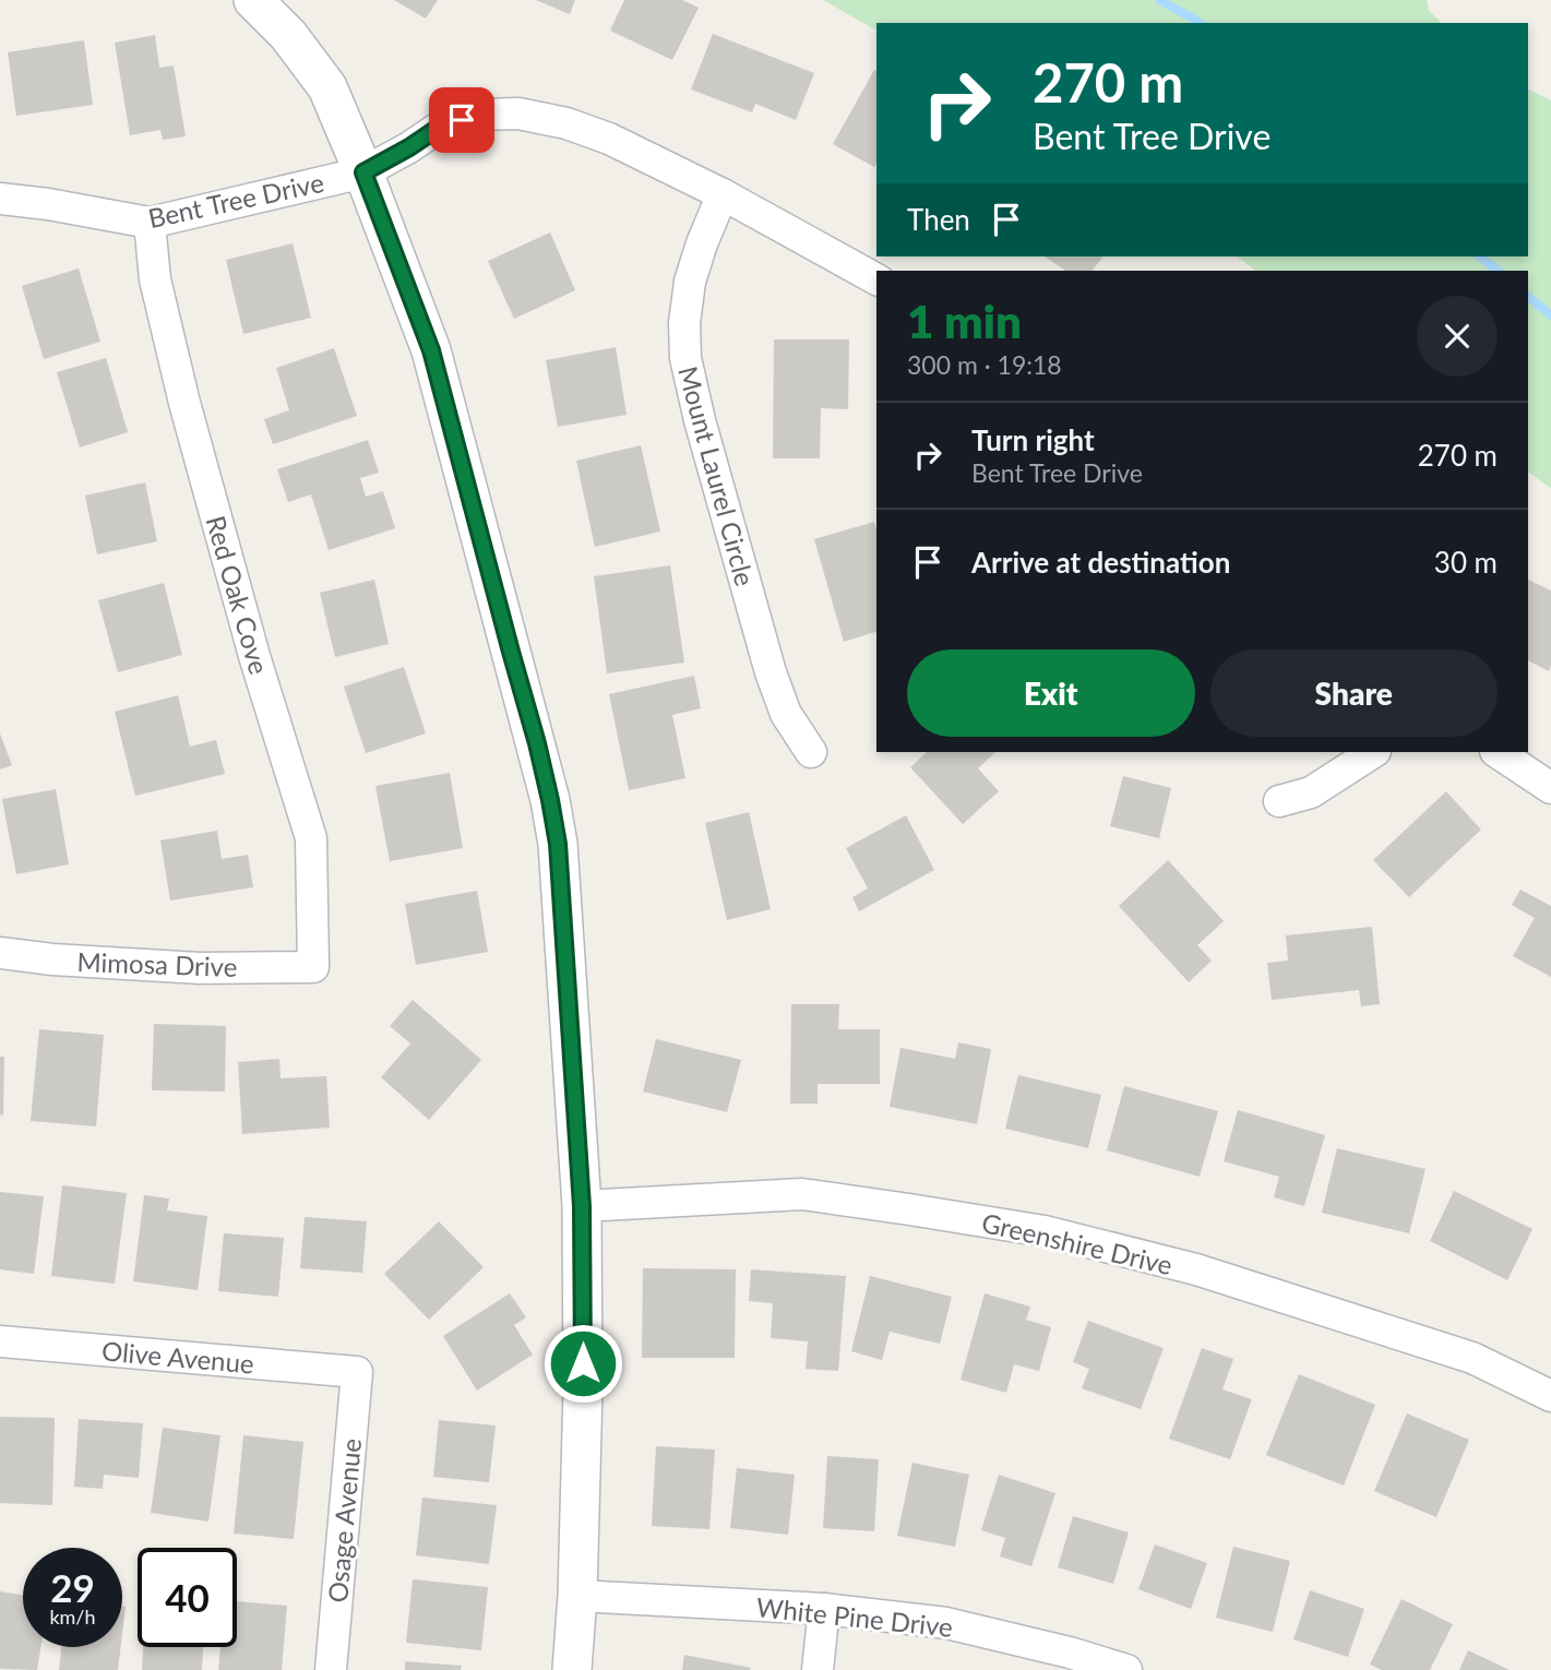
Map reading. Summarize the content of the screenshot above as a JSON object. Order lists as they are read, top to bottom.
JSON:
{
  "streets": {
    "street": [
      "Bent Tree Drive",
      "Mount Laurel Circle",
      "Red Oak Cove",
      "Mimosa Drive",
      "Greenshire Drive",
      "Olive Avenue",
      "Osage Avenue",
      "White Pine Drive"
    ]
  },
  "crossings": [
    ["Bent Tree Drive", "Mount Laurel Circle"],
    ["Bent Tree Drive", "Red Oak Cove"],
    ["Red Oak Cove", "Mimosa Drive"],
    ["Olive Avenue", "Osage Avenue"]
  ],
  "page": {
    "turn": ["270 m", "Bent Tree Drive"],
    "then": "Then",
    "heading": ["1 min", "300 m · 19:18"],
    "list": [
      {
        "name": "Turn right",
        "note": "Bent Tree Drive",
        "value": "270 m"
      },
      {
        "name": "Arrive at destination",
        "value": "30 m"
      }
    ],
    "buttons": ["Exit", "Share"],
    "speed": "29 km/h",
    "limit": "40"
  }
}
